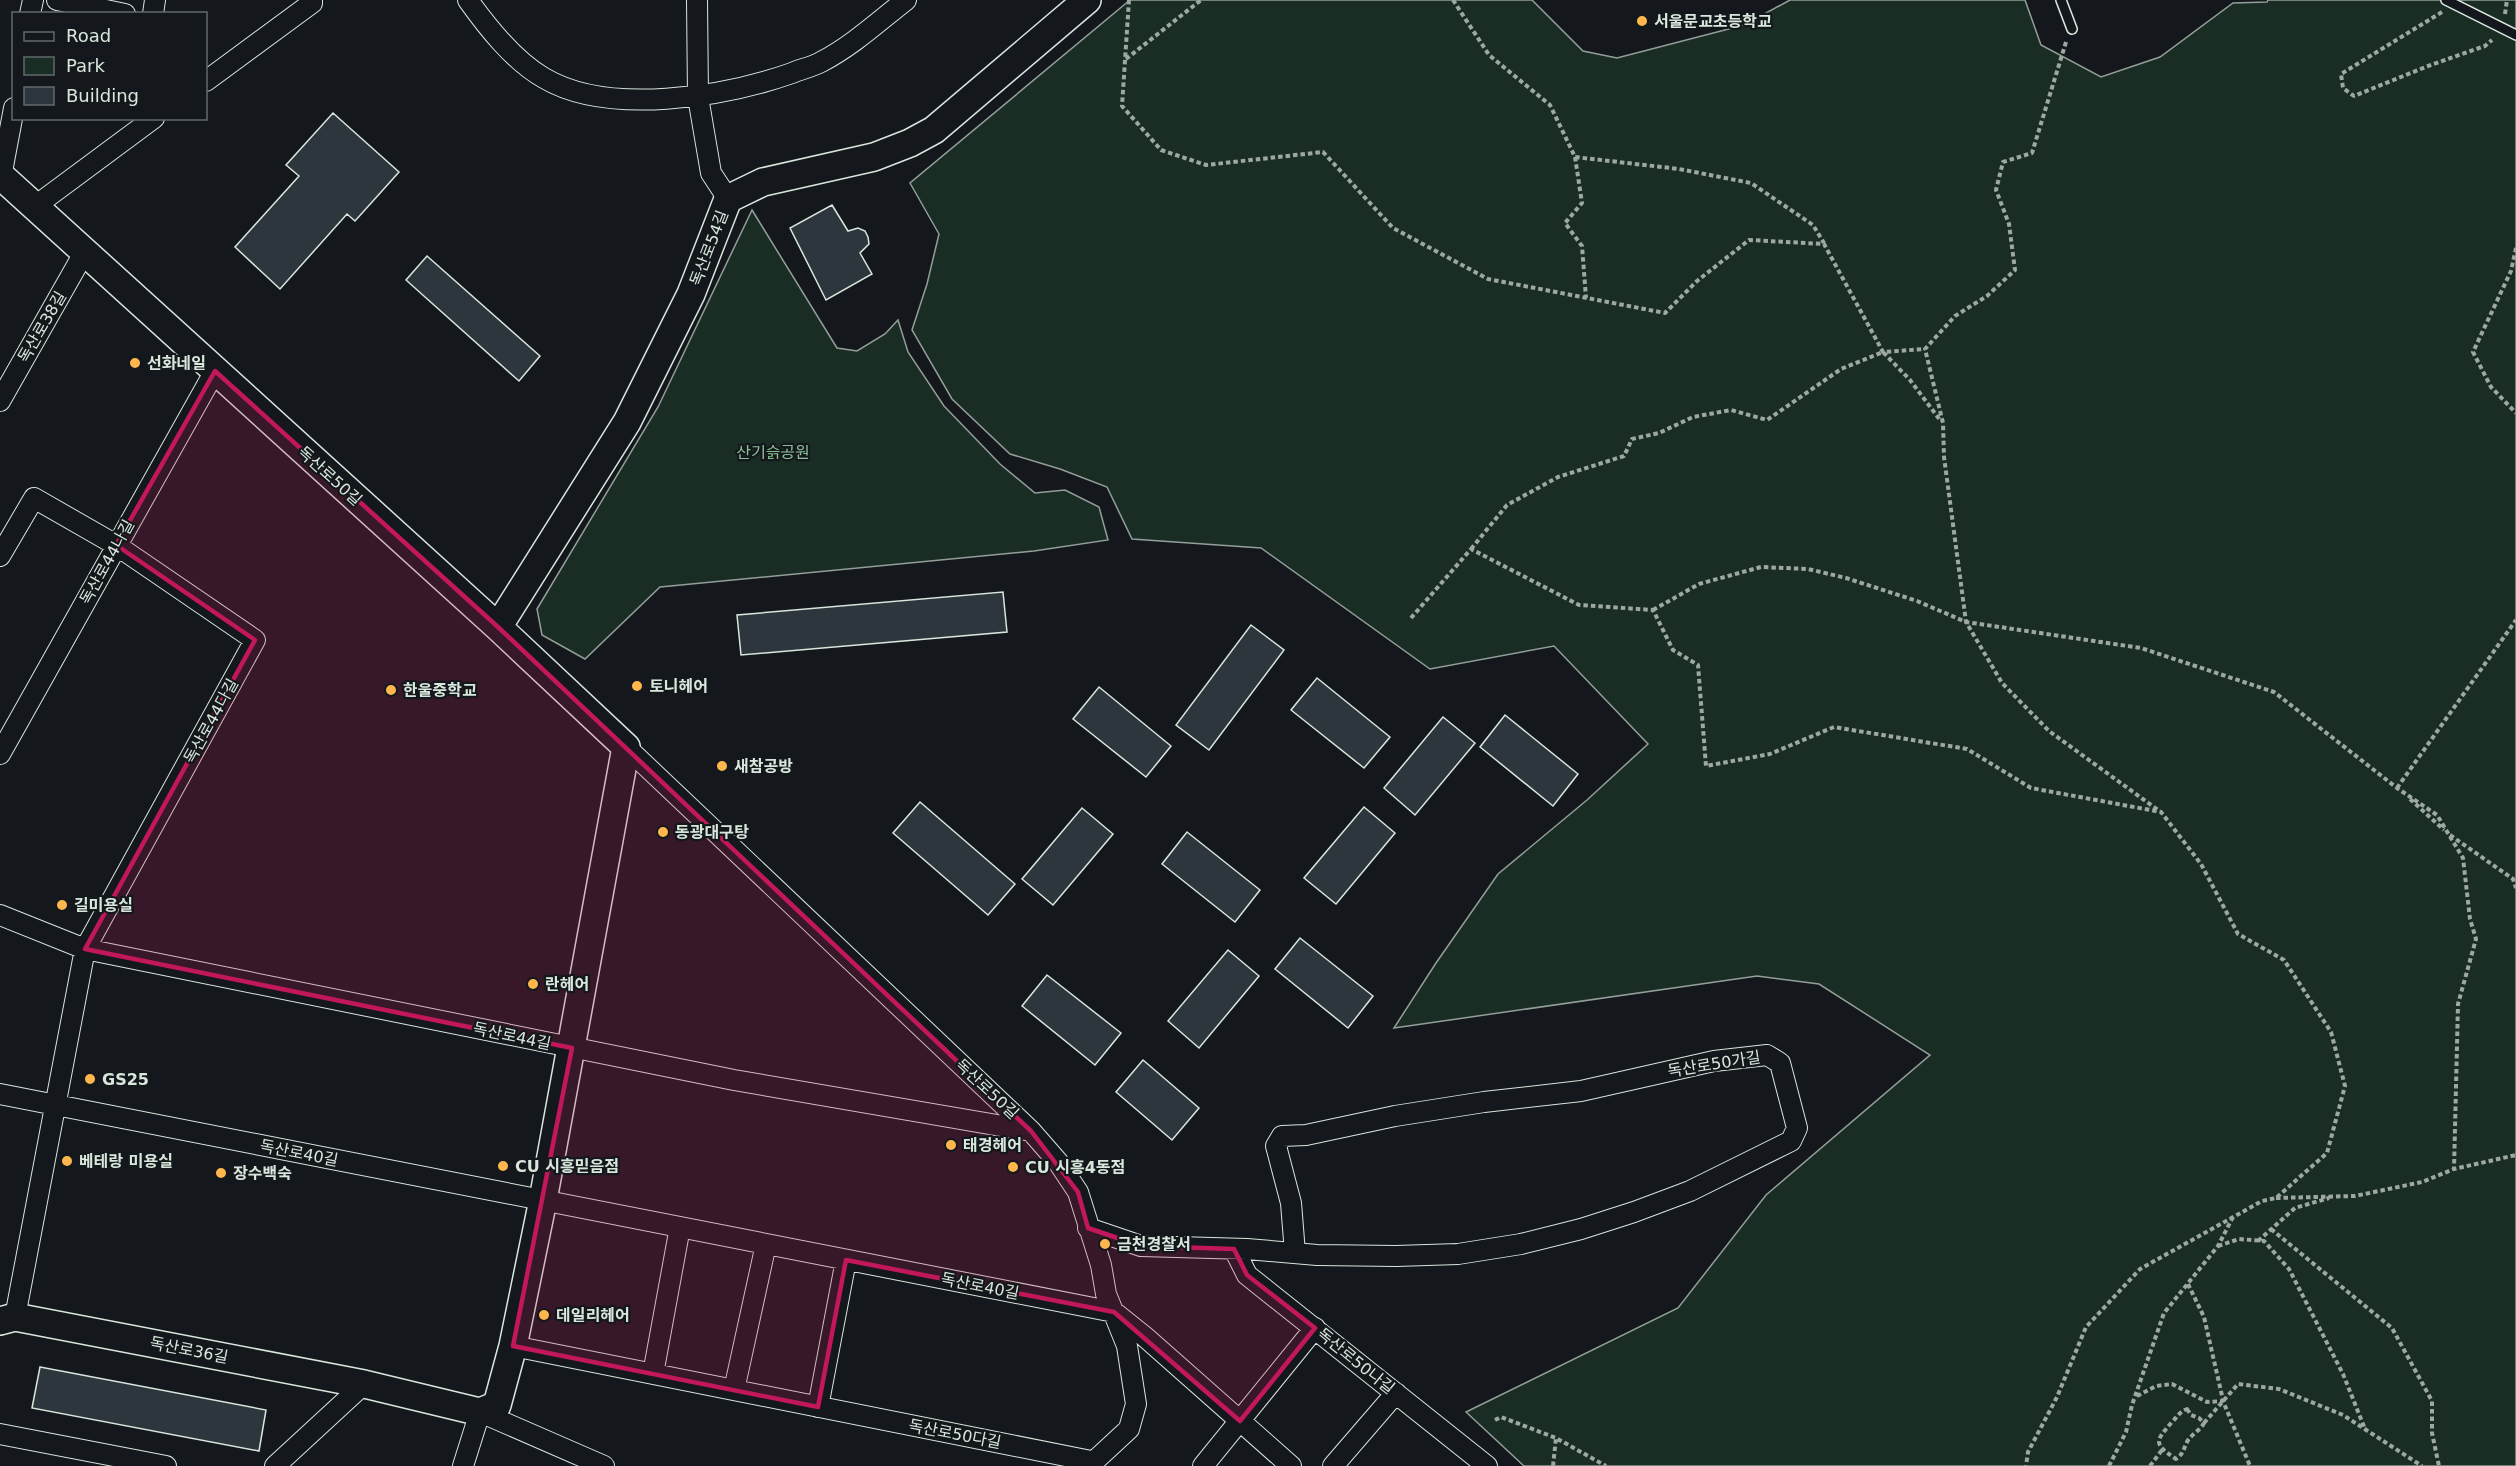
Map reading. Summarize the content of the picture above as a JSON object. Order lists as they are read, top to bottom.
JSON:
{
  "streets": {
    "street": [
      "독산로54길",
      "독산로38길",
      "독산로50길",
      "독산로44나길",
      "독산로44다길",
      "독산로44길",
      "독산로50가길",
      "독산로40길",
      "독산로36길",
      "독산로50나길",
      "독산로50다길"
    ]
  },
  "crossings": [
    ["독산로54길", "독산로50길"],
    ["독산로38길", "독산로50길"],
    ["독산로50길", "독산로44나길"],
    ["독산로50길", "독산로44길"],
    ["독산로50길", "독산로50가길"],
    ["독산로50길", "독산로40길"],
    ["독산로50길", "독산로50다길"],
    ["독산로44나길", "독산로44다길"],
    ["독산로44다길", "독산로44길"],
    ["독산로50가길", "독산로50나길"],
    ["독산로40길", "독산로36길"],
    ["독산로40길", "독산로50다길"]
  ],
  "parks": ["산기슭공원"],
  "places": [
    "서울문교초등학교",
    "선화네일",
    "토니헤어",
    "한울중학교",
    "새참공방",
    "동광대구탕",
    "길미용실",
    "란헤어",
    "GS25",
    "태경헤어",
    "베테랑 미용실",
    "CU 시흥믿음점",
    "CU 시흥4동점",
    "장수백숙",
    "금천경찰서",
    "데일리헤어"
  ],
  "legend": ["Road", "Park", "Building"]
}
